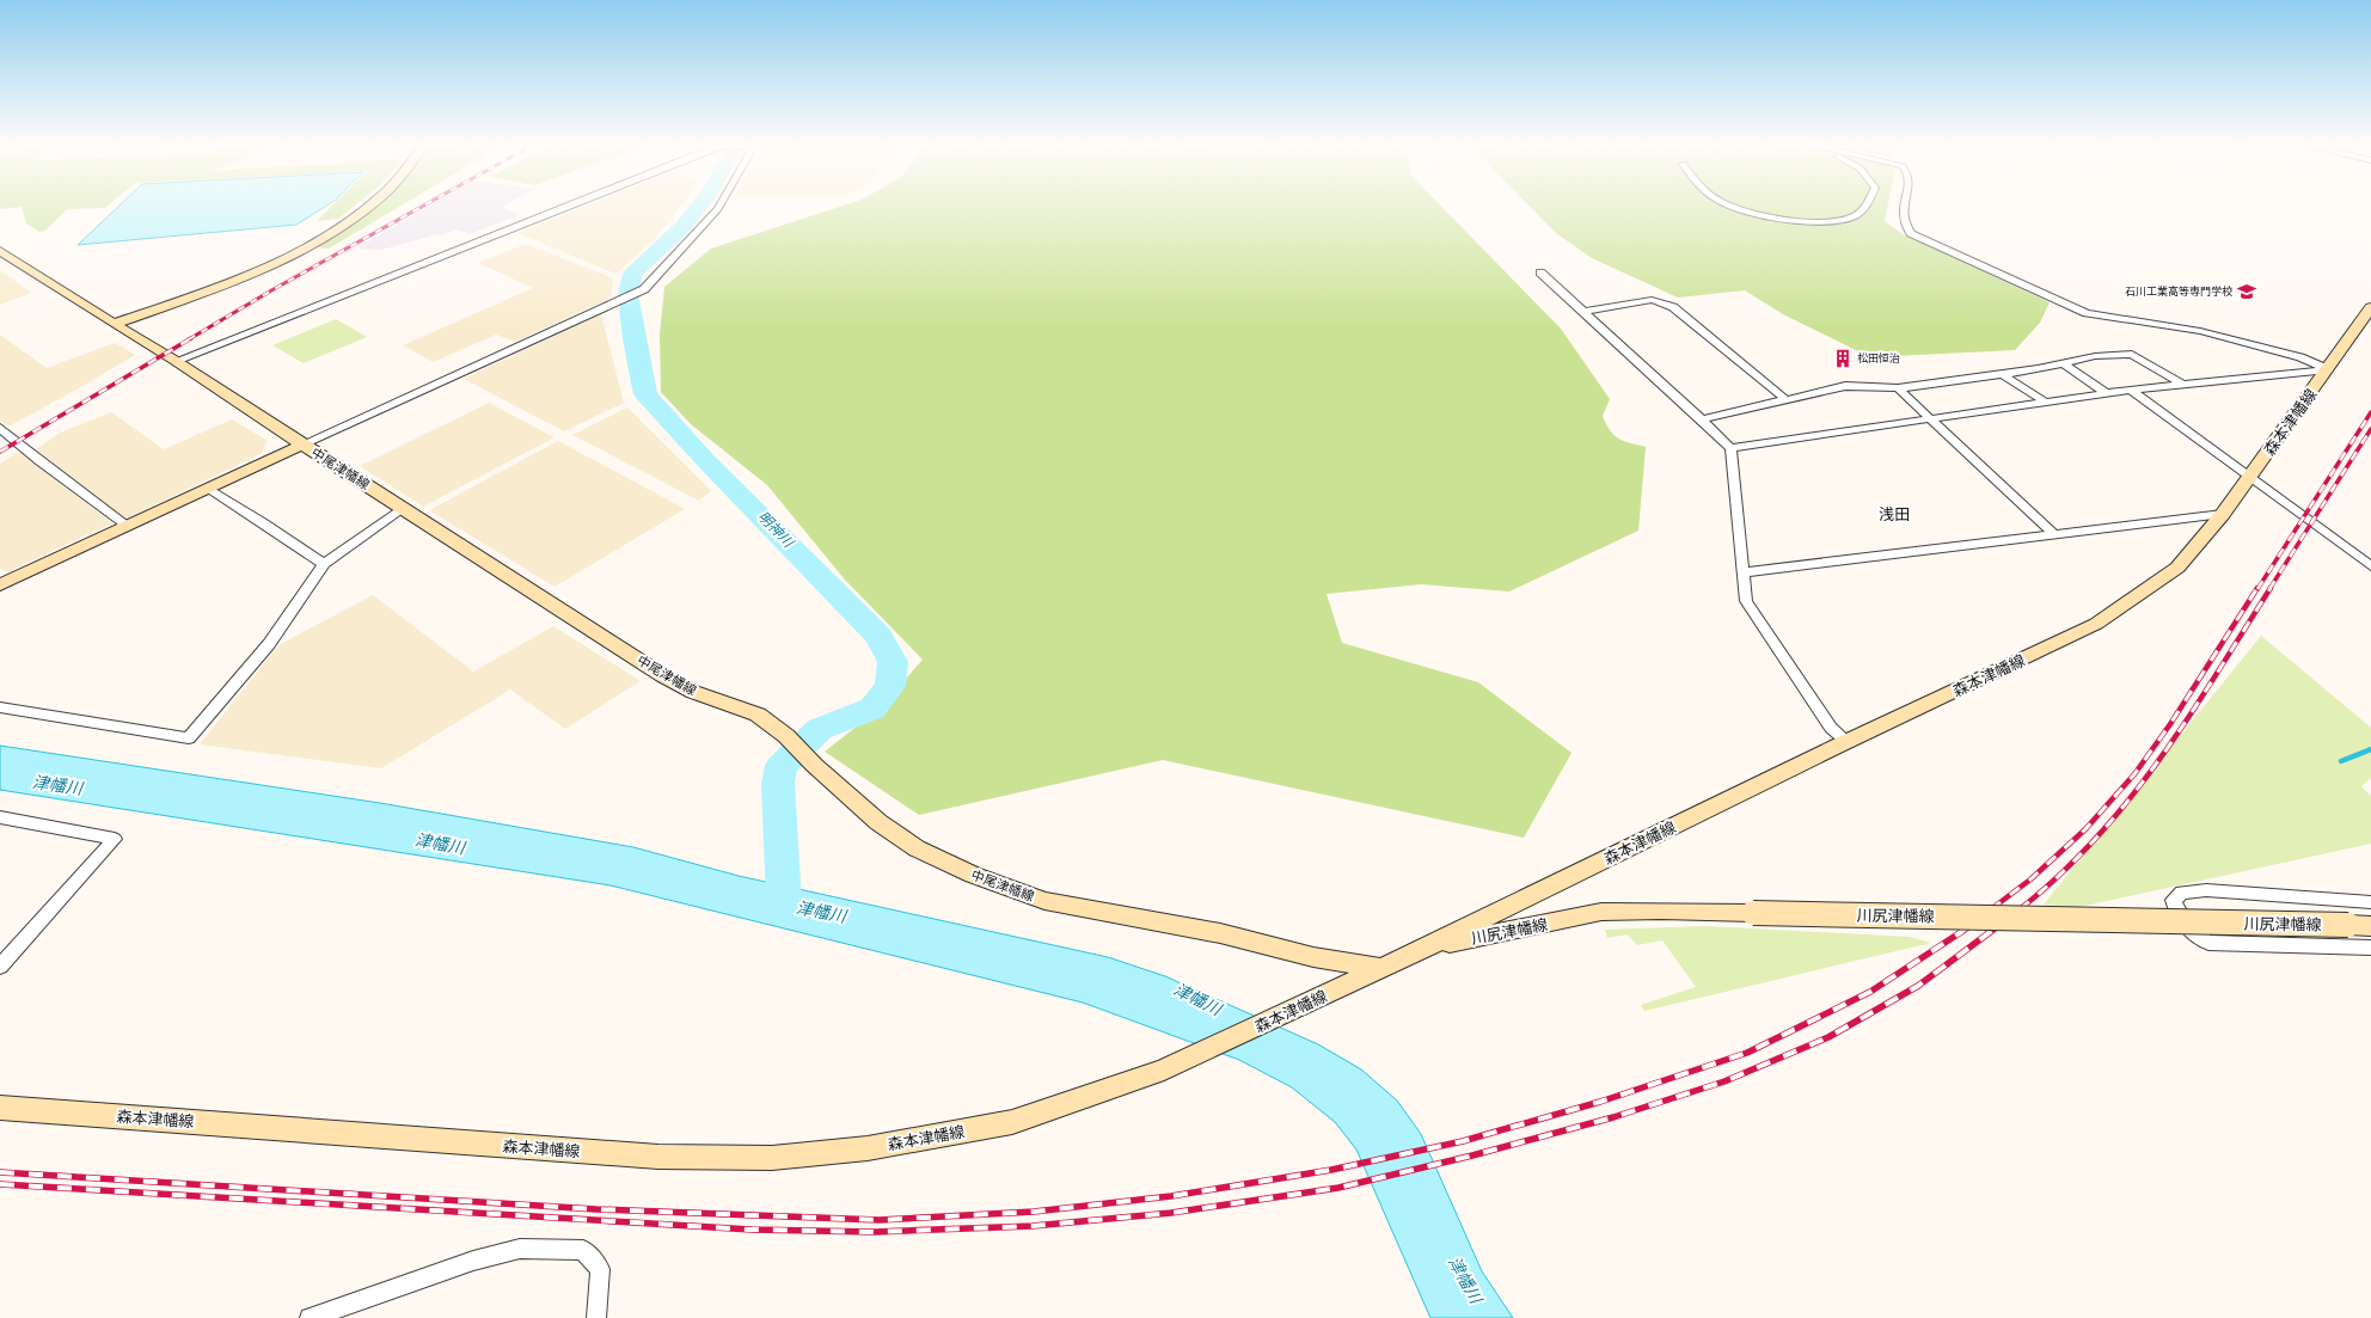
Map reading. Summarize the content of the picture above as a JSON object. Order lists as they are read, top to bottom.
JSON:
{
  "streets": {
    "main road": ["森本津幡線", "中尾津幡線", "川尻津幡線"]
  },
  "crossings": [
    ["森本津幡線", "中尾津幡線"],
    ["森本津幡線", "川尻津幡線"]
  ],
  "districts": ["浅田"],
  "water": ["明神川", "津幡川"],
  "places": {
    "school or university": ["石川工業高等専門学校"],
    "building": ["松田恒治"]
  }
}
